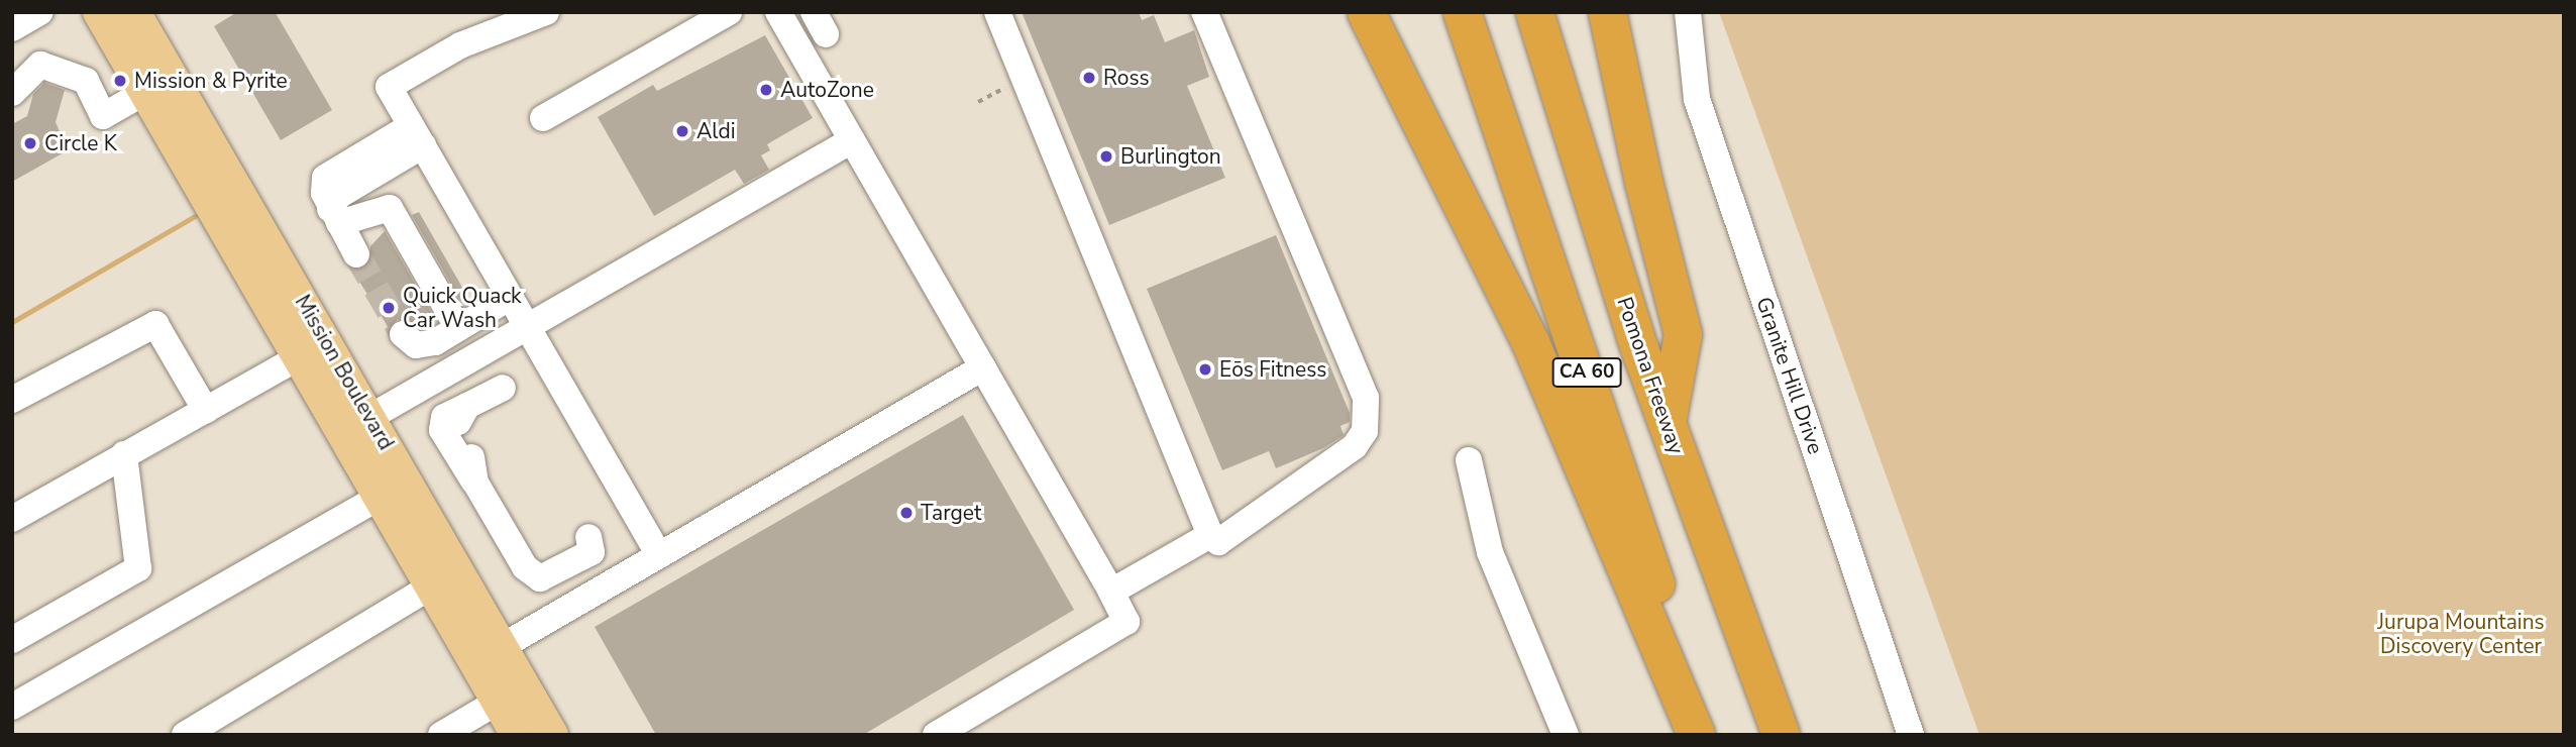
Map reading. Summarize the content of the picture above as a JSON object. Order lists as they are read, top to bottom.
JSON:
{
  "streets": {
    "highway": ["CA 60", "Pomona Freeway"],
    "main road": ["Mission Boulevard"],
    "street": ["Granite Hill Drive"]
  },
  "parks": ["Jurupa Mountains Discovery Center"],
  "places": [
    "Ross",
    "Mission & Pyrite",
    "AutoZone",
    "Aldi",
    "Circle K",
    "Burlington",
    "Quick Quack Car Wash",
    "Eōs Fitness",
    "Target"
  ]
}
